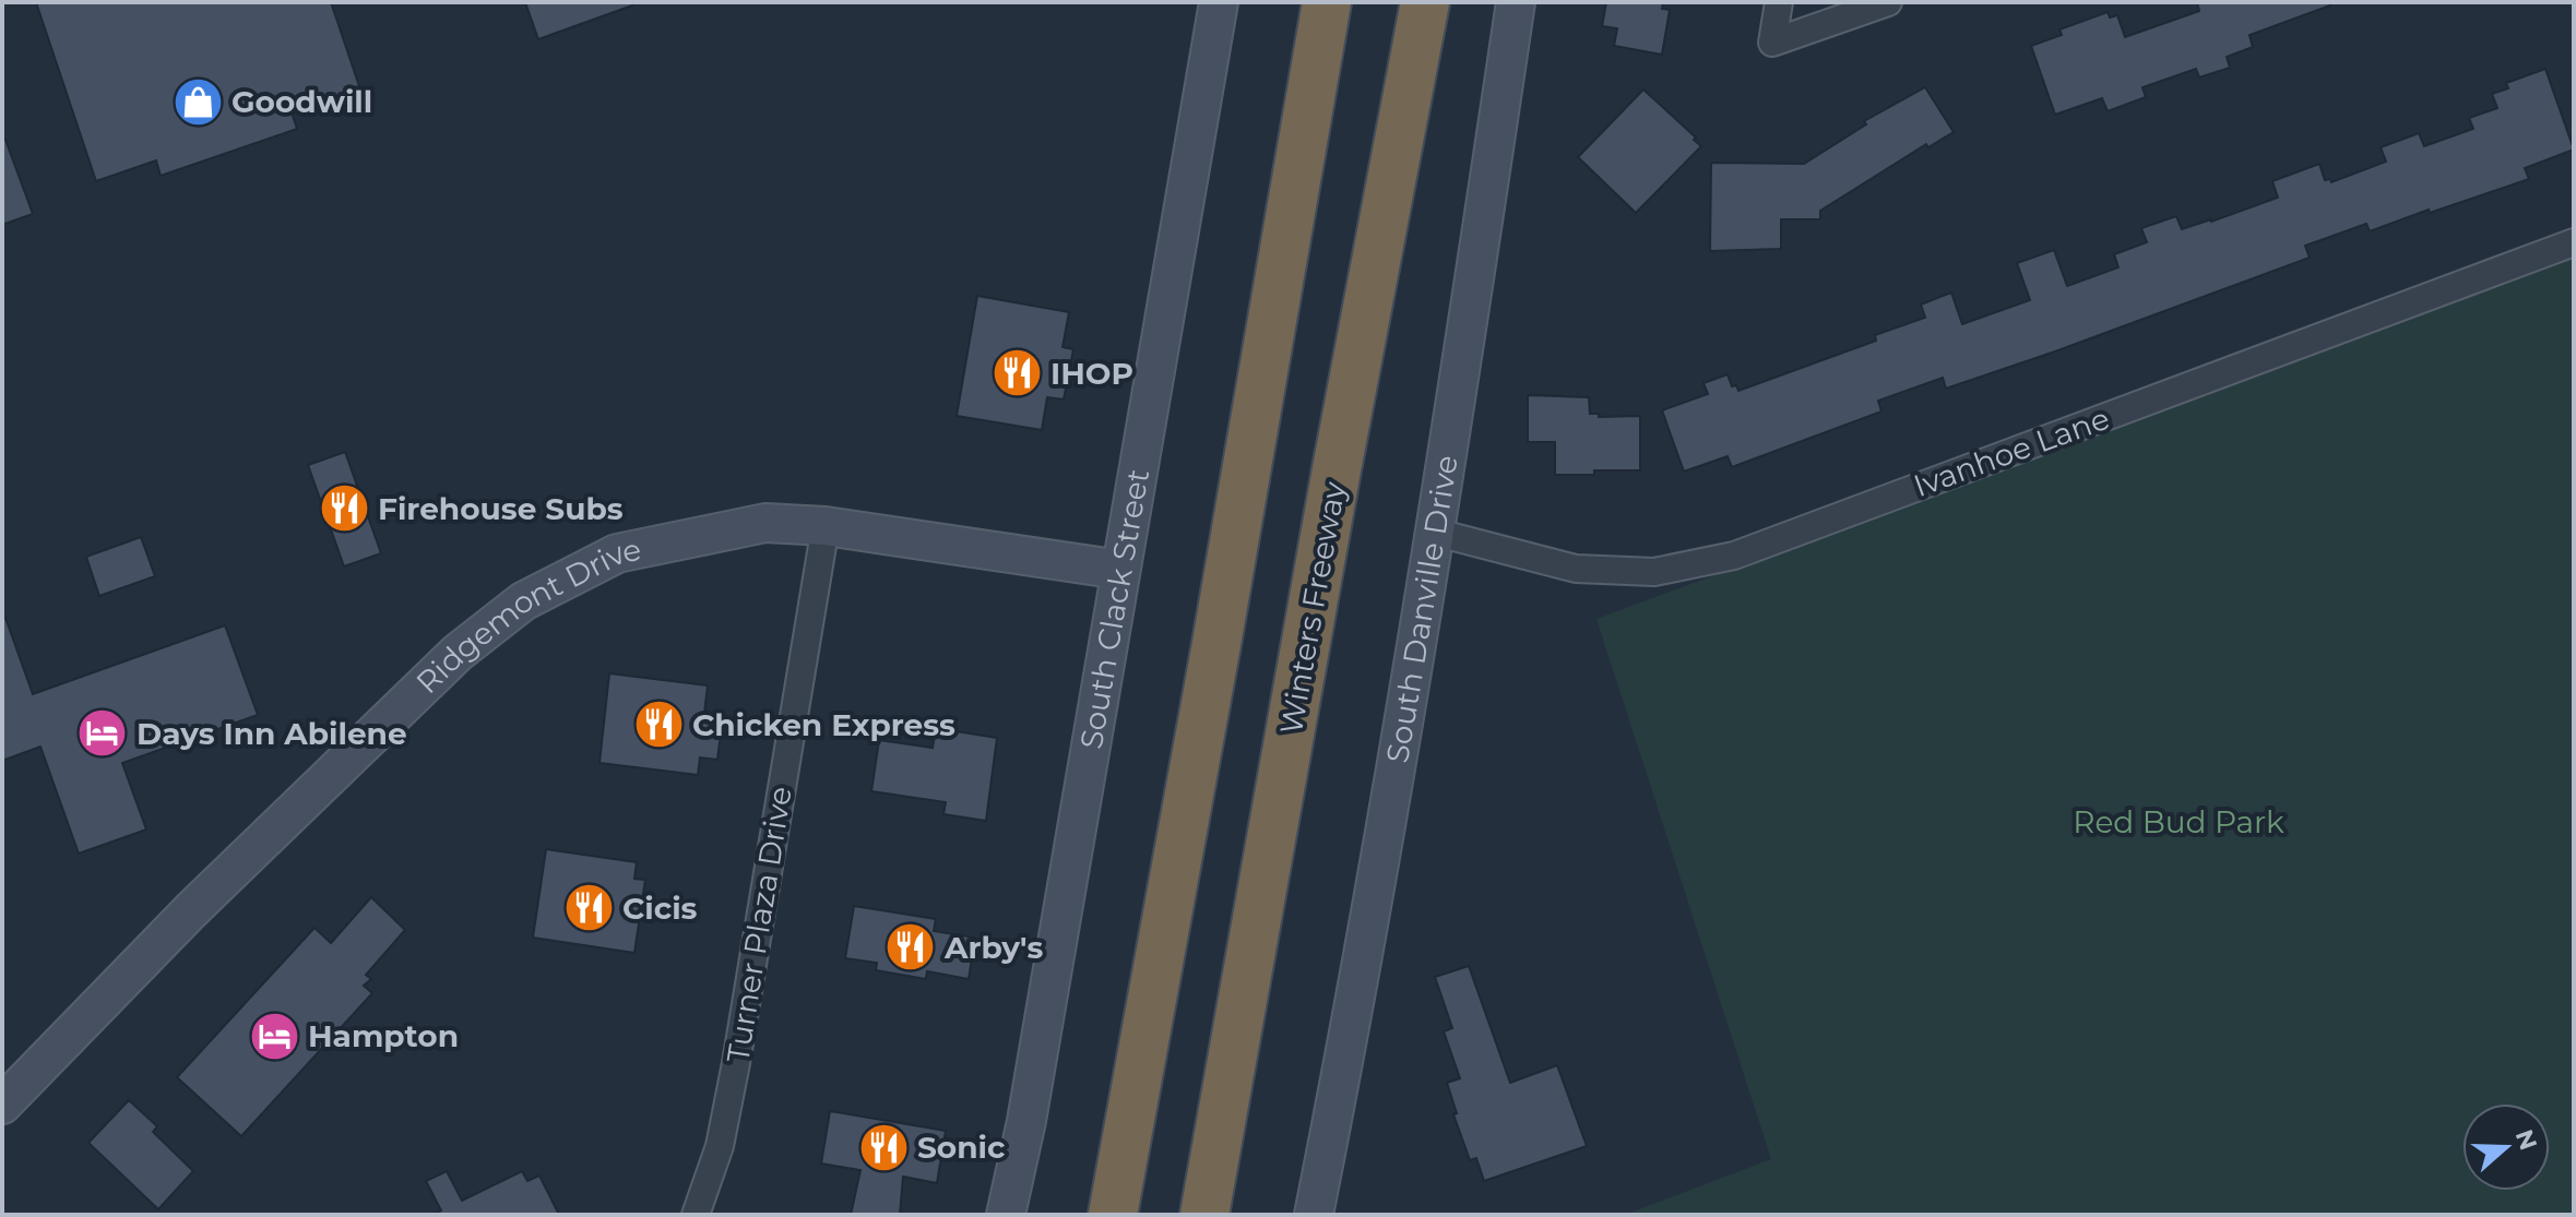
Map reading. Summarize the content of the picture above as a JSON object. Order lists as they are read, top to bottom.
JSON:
{
  "streets": {
    "highway": ["Winters Freeway"],
    "main road": ["South Clack Street", "South Danville Drive", "Ridgemont Drive"],
    "street": ["Ivanhoe Lane", "Turner Plaza Drive"]
  },
  "crossings": [
    ["Ivanhoe Lane", "South Danville Drive"],
    ["South Clack Street", "Ridgemont Drive"],
    ["Ridgemont Drive", "Turner Plaza Drive"]
  ],
  "parks": ["Red Bud Park"],
  "places": {
    "shop": ["Goodwill"],
    "restaurant": [
      "IHOP",
      "Firehouse Subs",
      "Chicken Express",
      "Cicis",
      "Arby's",
      "Sonic"
    ],
    "hotel": ["Days Inn Abilene", "Hampton"]
  },
  "north": "right"
}
